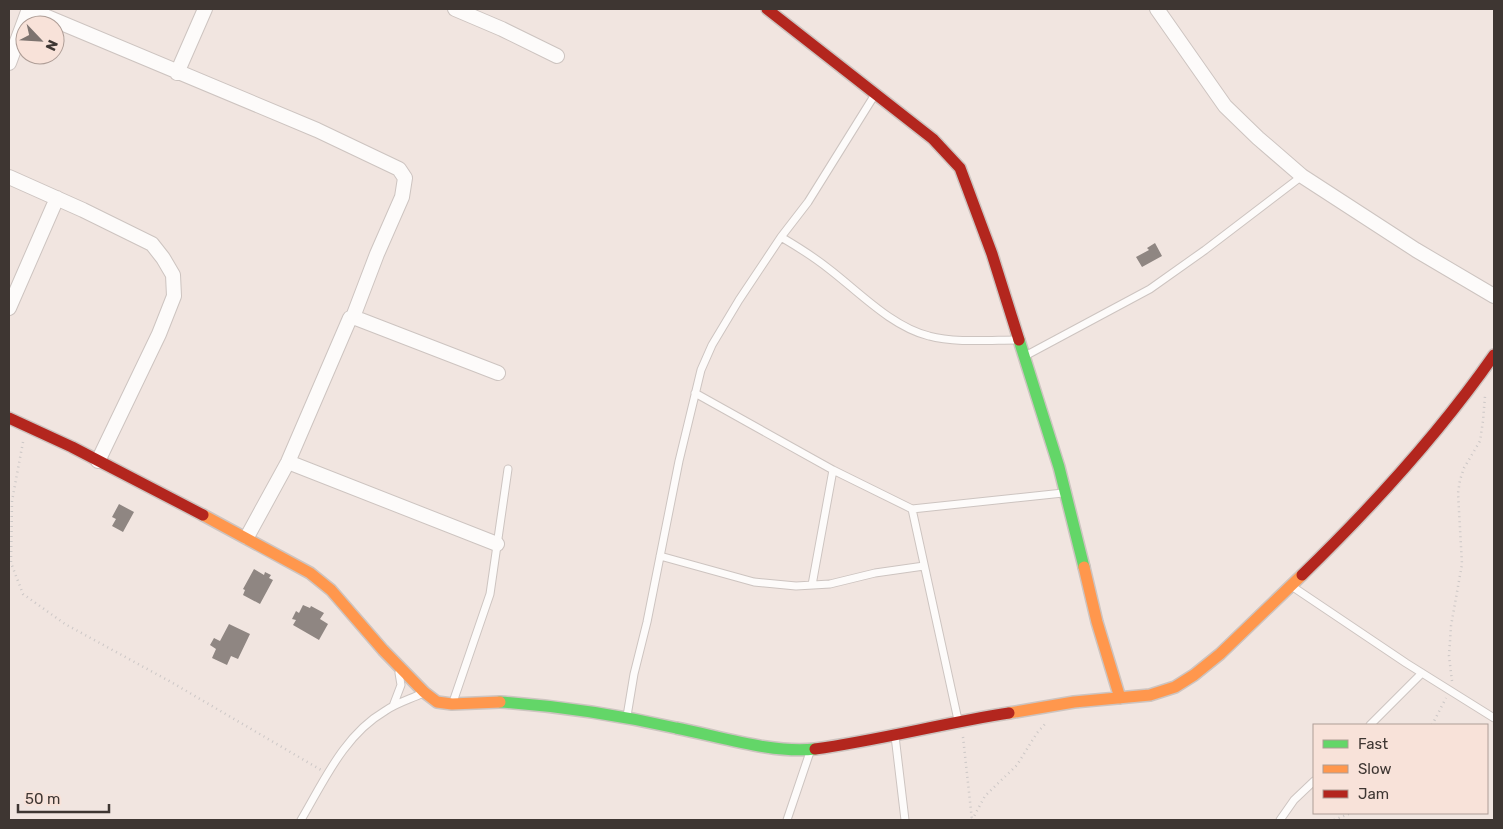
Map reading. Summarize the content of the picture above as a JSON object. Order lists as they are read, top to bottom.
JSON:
{
  "legend": ["Fast", "Slow", "Jam"],
  "scale_bar": "50 m",
  "north": "bottom right"
}
